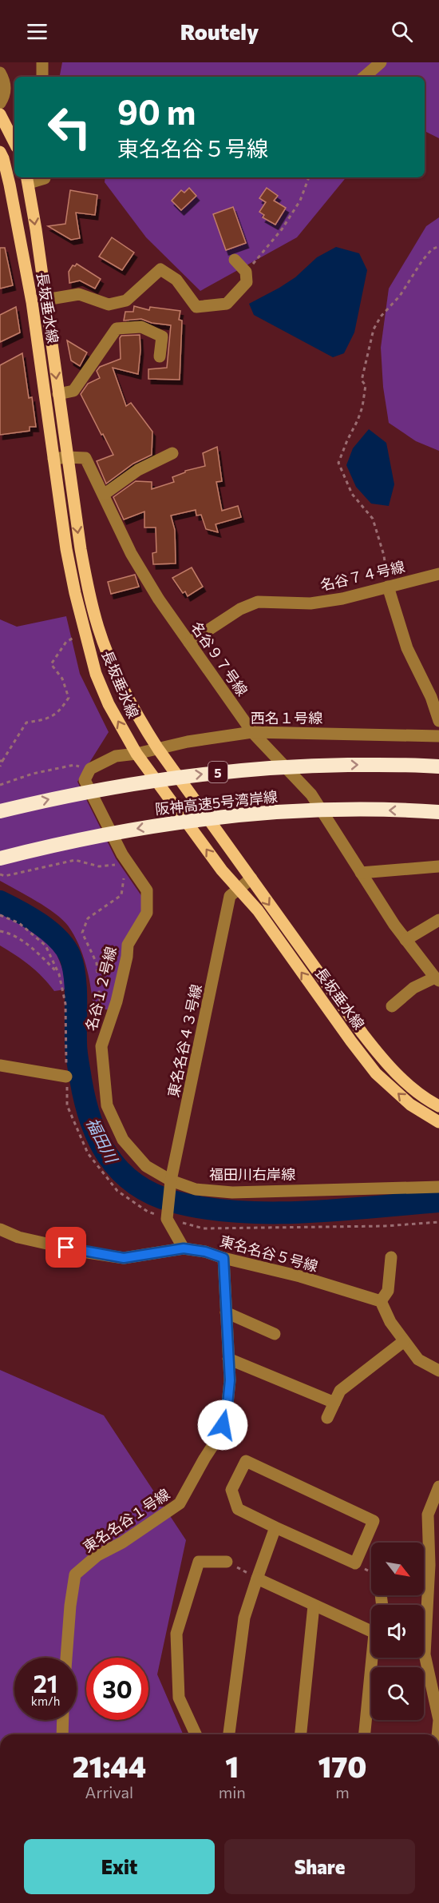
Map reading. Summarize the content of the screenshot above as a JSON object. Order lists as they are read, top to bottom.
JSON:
{
  "streets": {
    "highway": ["5", "阪神高速5号湾岸線"],
    "main road": ["長坂垂水線"],
    "street": [
      "名谷７４号線",
      "名谷９７号線",
      "西名１号線",
      "名谷１２号線",
      "東名名谷４３号線",
      "福田川右岸線",
      "東名名谷５号線",
      "東名名谷１号線"
    ]
  },
  "crossings": [
    ["長坂垂水線", "名谷９７号線"],
    ["長坂垂水線", "西名１号線"],
    ["長坂垂水線", "東名名谷４３号線"],
    ["名谷７４号線", "名谷９７号線"],
    ["名谷９７号線", "西名１号線"],
    ["西名１号線", "名谷１２号線"],
    ["名谷１２号線", "福田川右岸線"],
    ["東名名谷４３号線", "福田川右岸線"],
    ["東名名谷４３号線", "東名名谷５号線"],
    ["東名名谷５号線", "東名名谷１号線"]
  ],
  "water": ["福田川"],
  "north": "bottom right",
  "page": {
    "header": "Routely",
    "turn": ["90 m", "東名名谷５号線"],
    "speed": "21 km/h",
    "limit": "30",
    "eta": [
      "21:44",
      "Arrival",
      "1",
      "min",
      "170",
      "m"
    ],
    "buttons": ["Exit", "Share"]
  }
}
